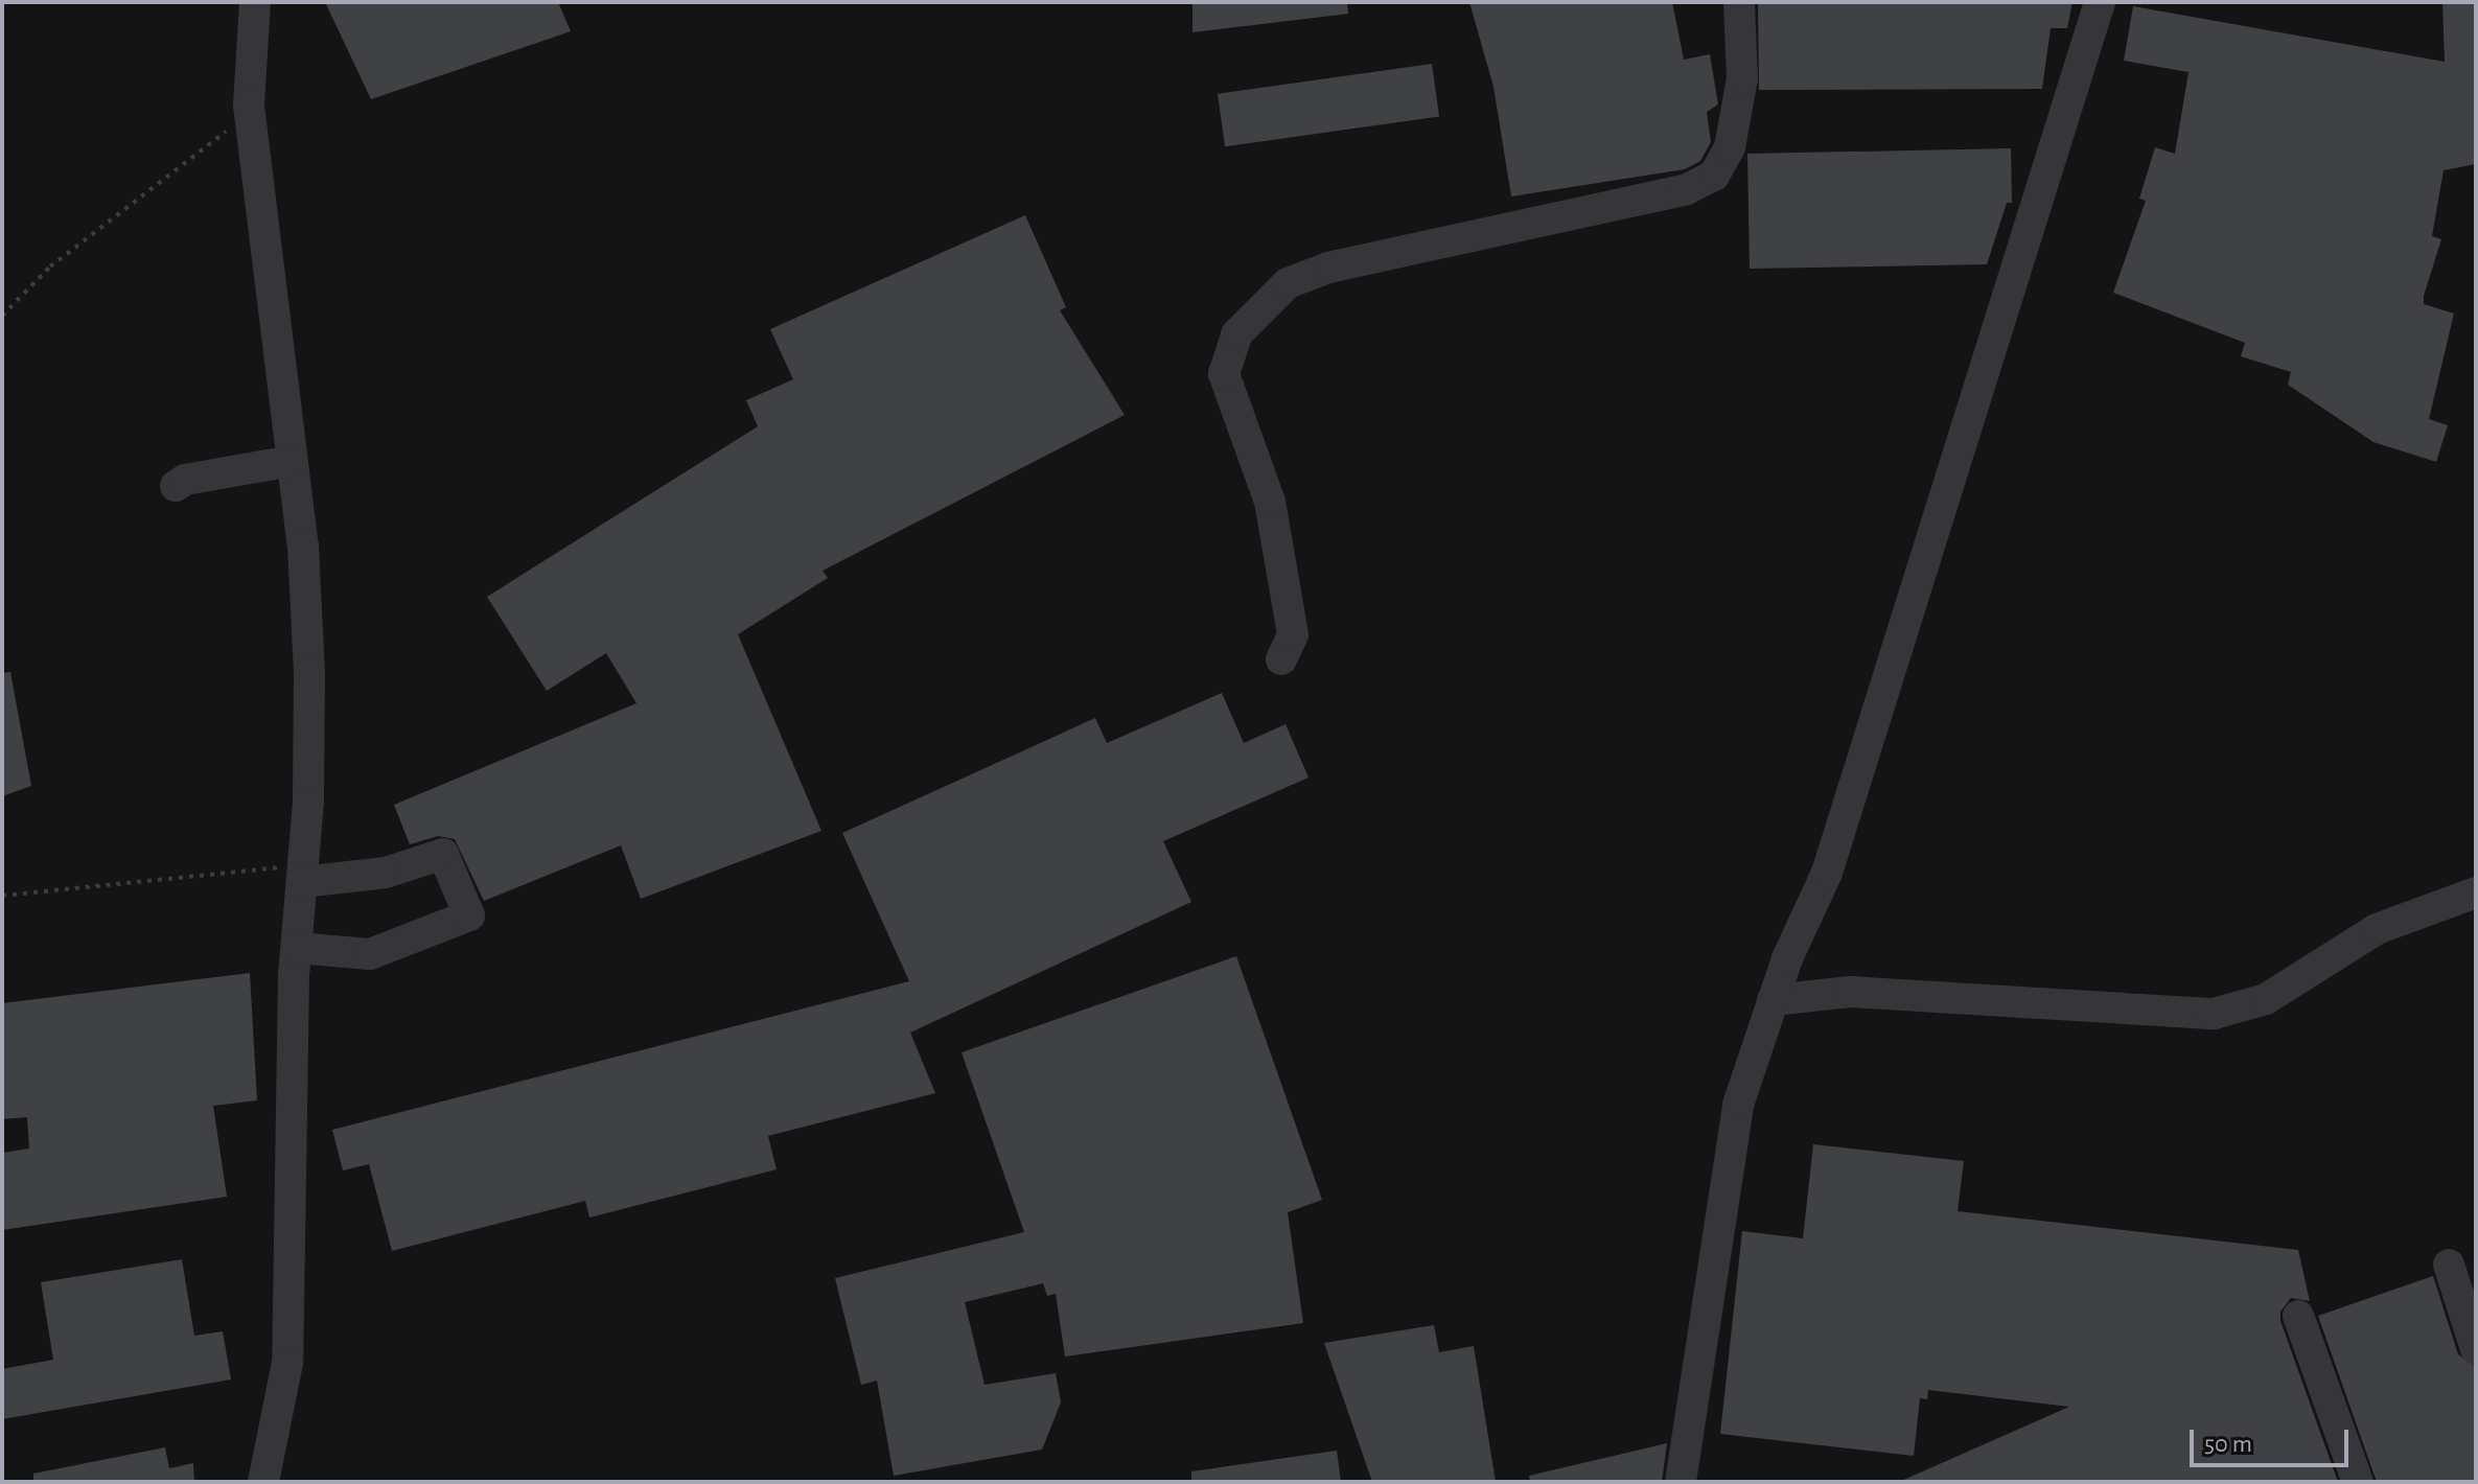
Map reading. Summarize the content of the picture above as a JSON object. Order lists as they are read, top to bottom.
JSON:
{
  "scale_bar": "50 m"
}
